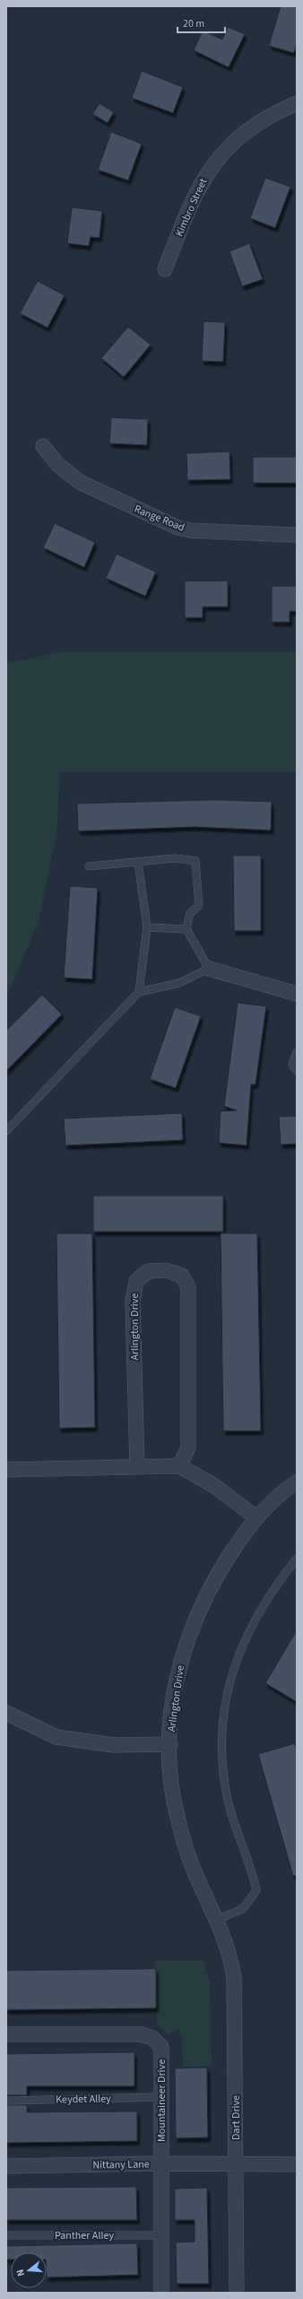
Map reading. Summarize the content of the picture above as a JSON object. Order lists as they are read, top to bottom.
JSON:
{
  "streets": {
    "street": [
      "Kimbro Street",
      "Range Road",
      "Arlington Drive",
      "Mountaineer Drive",
      "Dart Drive",
      "Nittany Lane"
    ],
    "lane": ["Keydet Alley", "Panther Alley"]
  },
  "crossings": [
    ["Arlington Drive", "Dart Drive"],
    ["Keydet Alley", "Mountaineer Drive"],
    ["Mountaineer Drive", "Nittany Lane"],
    ["Mountaineer Drive", "Panther Alley"],
    ["Dart Drive", "Nittany Lane"]
  ],
  "scale_bar": "20 m",
  "north": "left"
}
